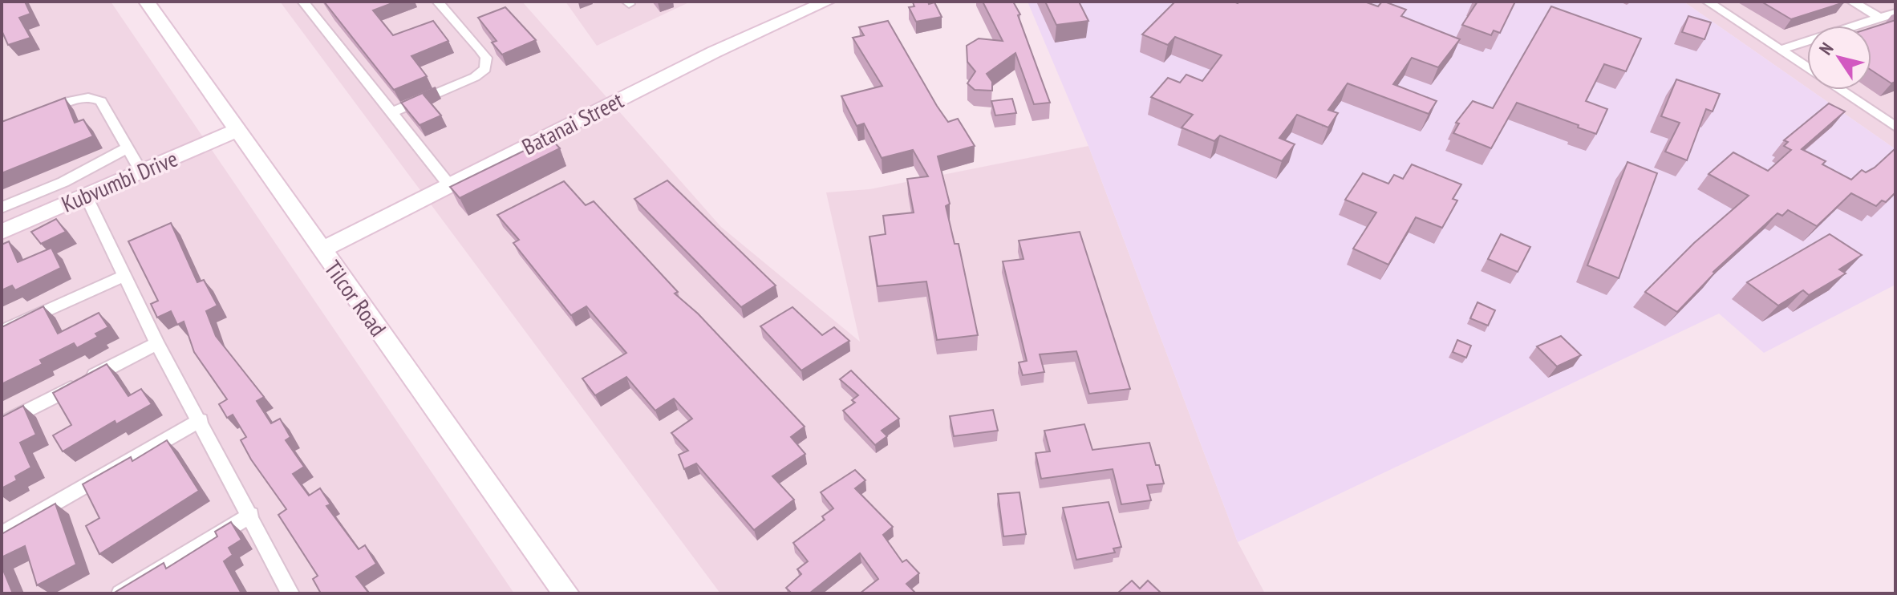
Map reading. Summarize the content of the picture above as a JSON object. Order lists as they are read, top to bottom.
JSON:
{
  "streets": {
    "street": ["Batanai Street", "Kubvumbi Drive", "Tilcor Road"]
  },
  "crossings": [
    ["Batanai Street", "Tilcor Road"],
    ["Kubvumbi Drive", "Tilcor Road"]
  ],
  "north": "top left"
}
